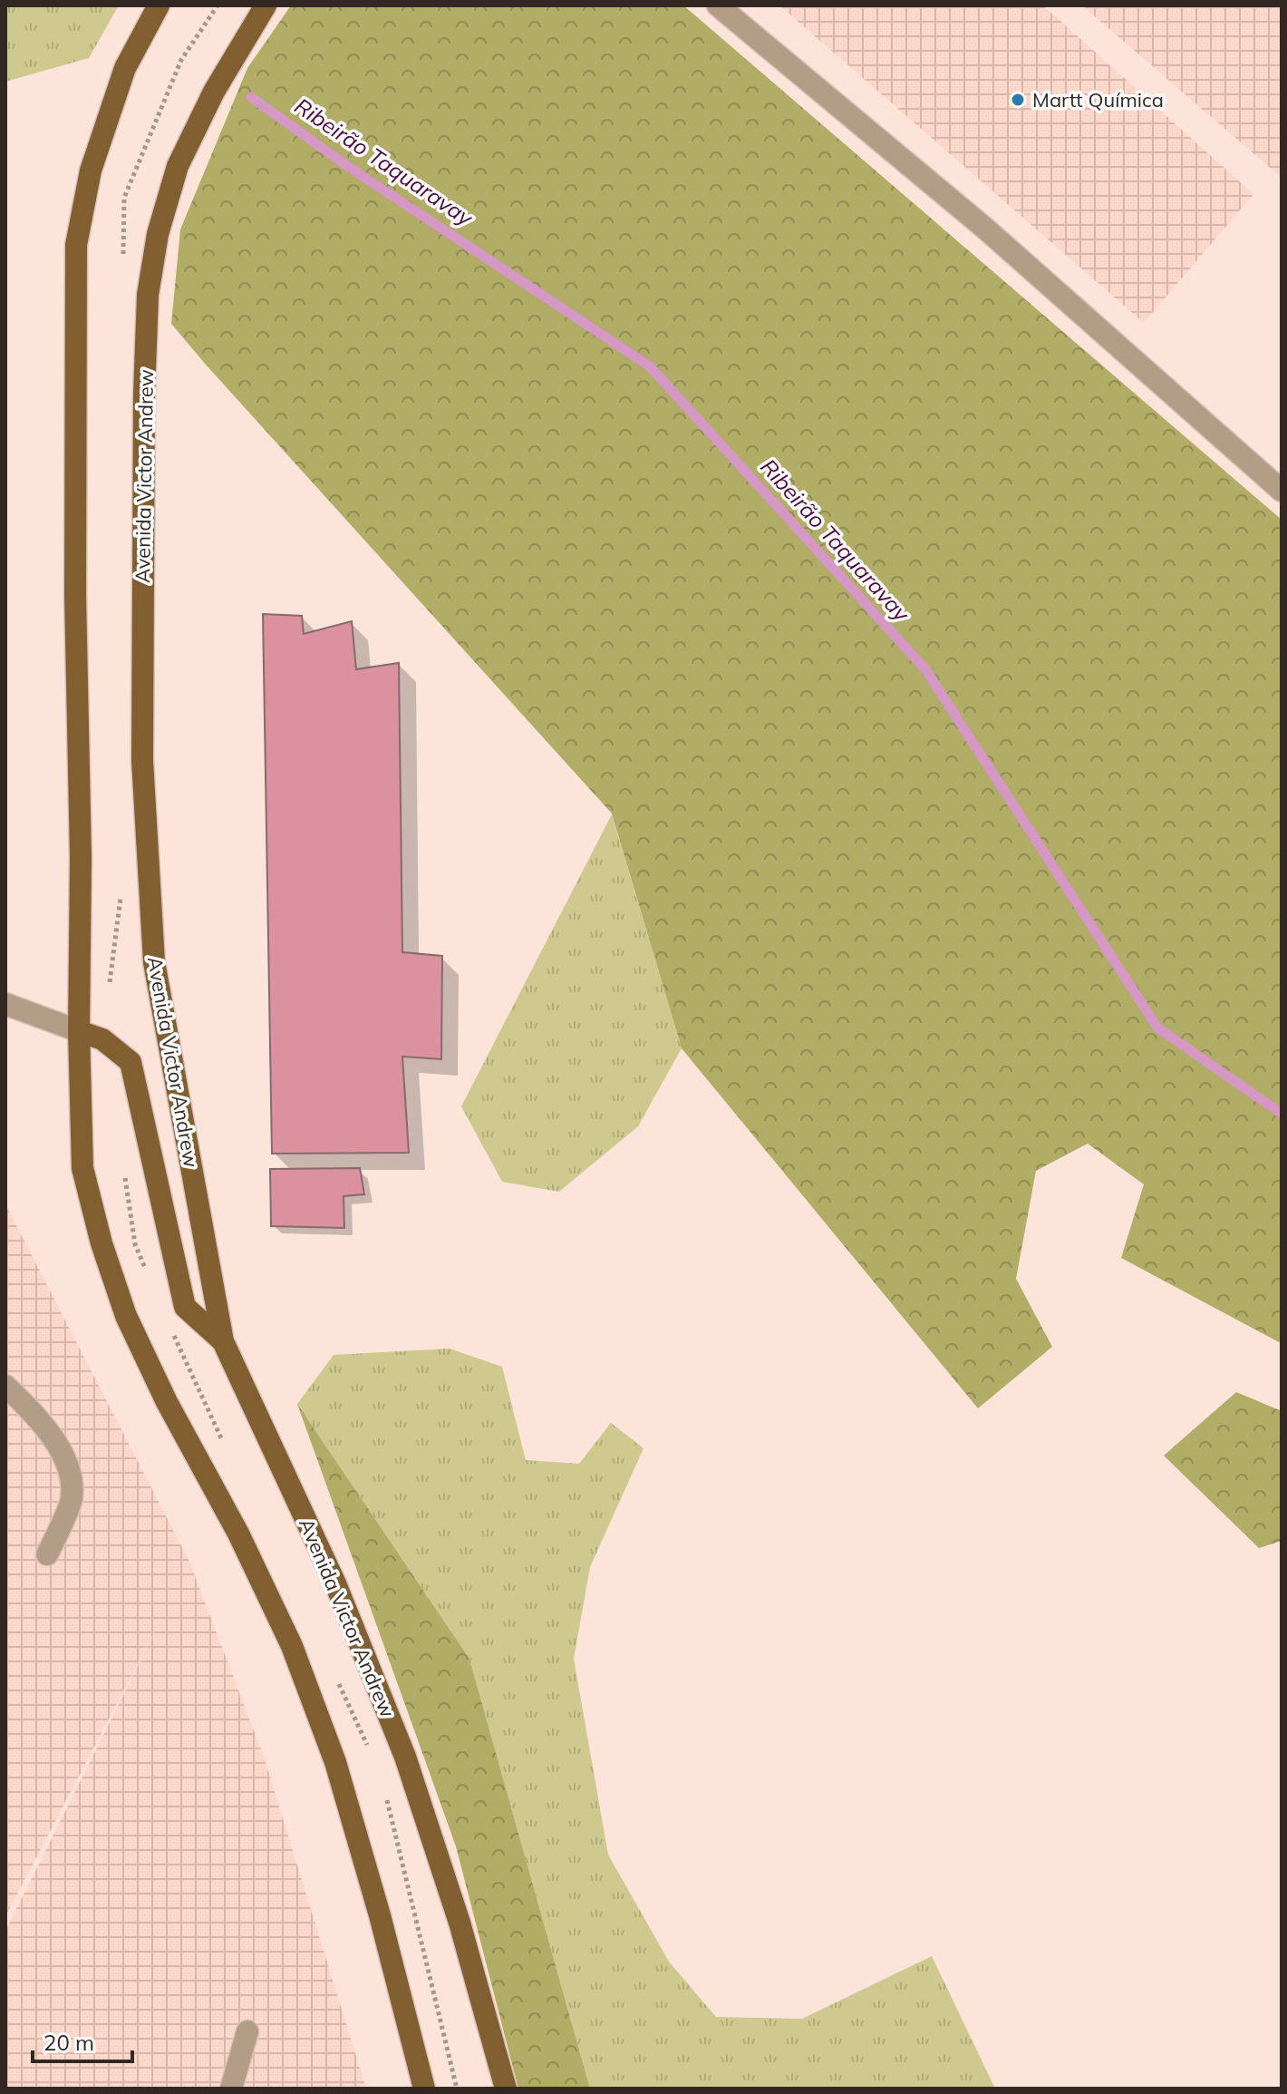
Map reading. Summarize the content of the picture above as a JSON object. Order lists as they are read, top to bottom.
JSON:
{
  "streets": {
    "main road": ["Avenida Victor Andrew"]
  },
  "water": ["Ribeirão Taquaravay"],
  "places": ["Martt Química"],
  "scale_bar": "20 m"
}
